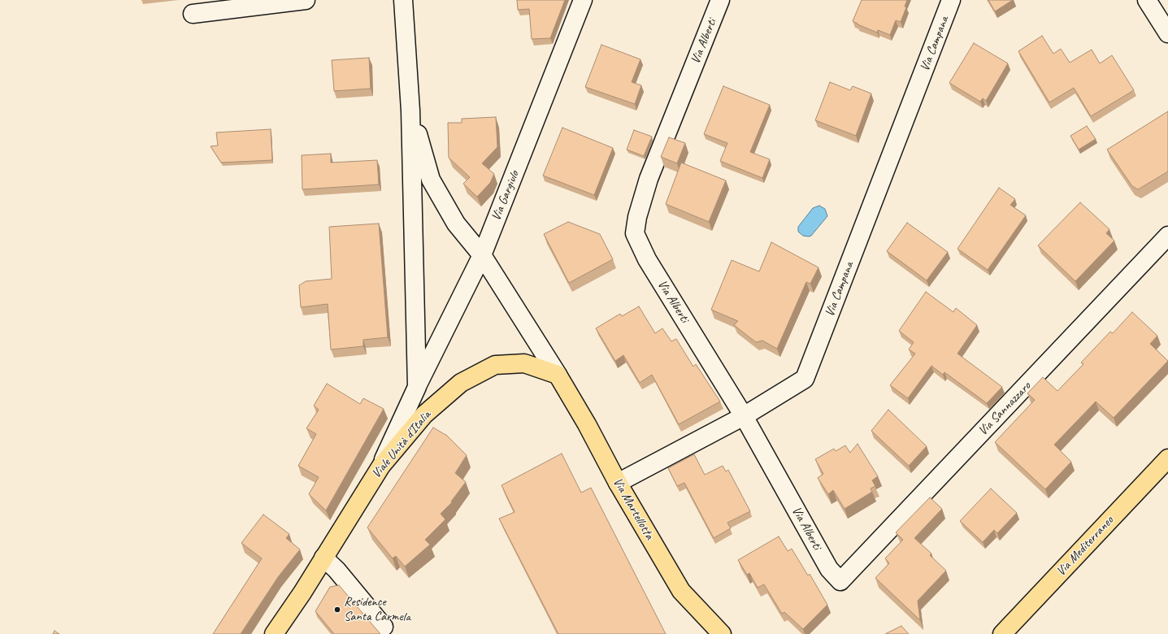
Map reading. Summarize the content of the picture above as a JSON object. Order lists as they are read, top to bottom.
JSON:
{
  "streets": {
    "main road": ["Viale Unità d'Italia", "Via Martellotta", "Via Mediterraneo"],
    "street": [
      "Via Alberti",
      "Via Campana",
      "Via Gargiulo",
      "Via Sannazzaro"
    ]
  },
  "crossings": [
    ["Via Alberti", "Via Campana"],
    ["Via Alberti", "Via Sannazzaro"],
    ["Via Campana", "Via Martellotta"],
    ["Via Gargiulo", "Viale Unità d'Italia"],
    ["Viale Unità d'Italia", "Via Martellotta"]
  ],
  "places": ["Residence Santa Carmela"]
}
